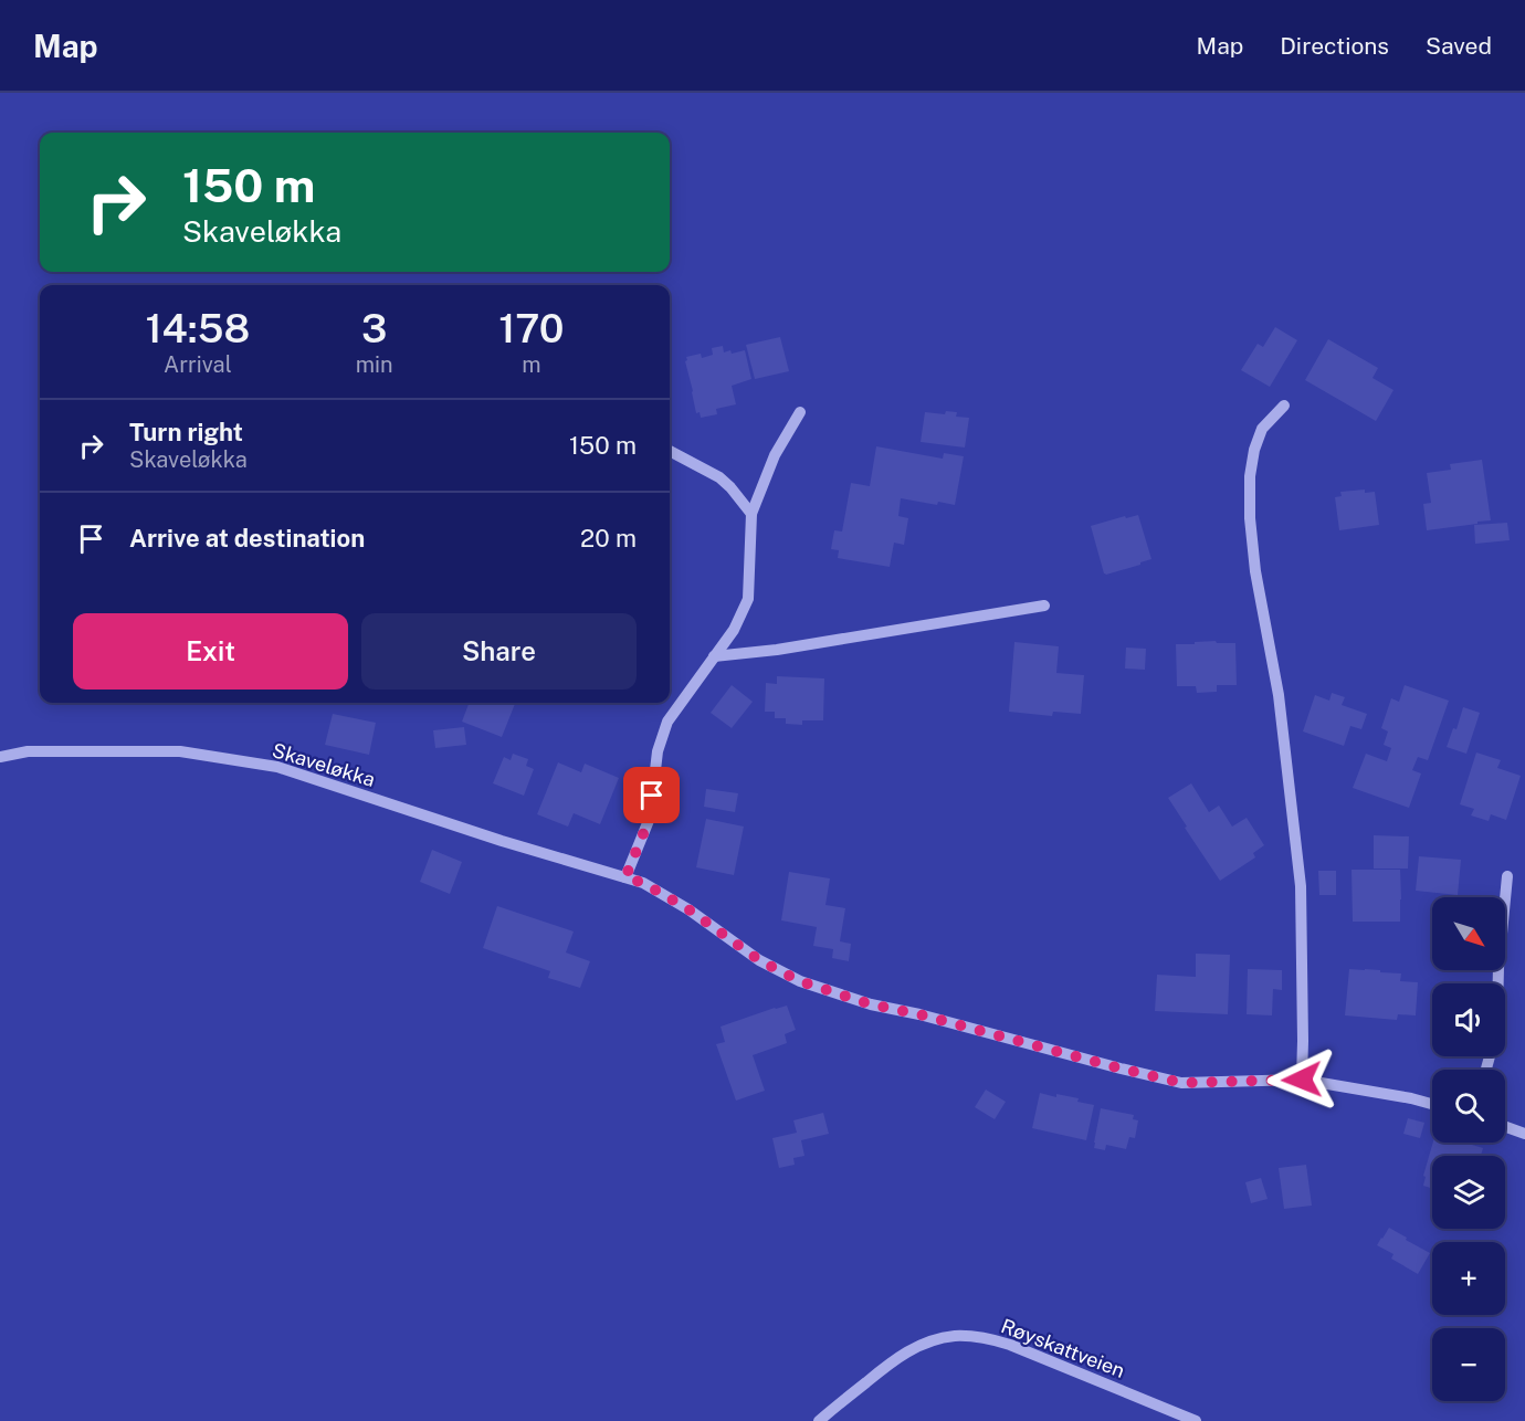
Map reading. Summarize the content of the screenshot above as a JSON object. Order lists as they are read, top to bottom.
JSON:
{
  "streets": {
    "street": ["Skaveløkka", "Røyskattveien"]
  },
  "north": "bottom right",
  "page": {
    "header": "Map",
    "nav": ["Map", "Directions", "Saved"],
    "turn": ["150 m", "Skaveløkka"],
    "eta": [
      "14:58",
      "Arrival",
      "3",
      "min",
      "170",
      "m"
    ],
    "list": [
      {
        "name": "Turn right",
        "note": "Skaveløkka",
        "value": "150 m"
      },
      {
        "name": "Arrive at destination",
        "value": "20 m"
      }
    ],
    "buttons": ["Exit", "Share"],
    "map_buttons": ["+", "−"]
  }
}
